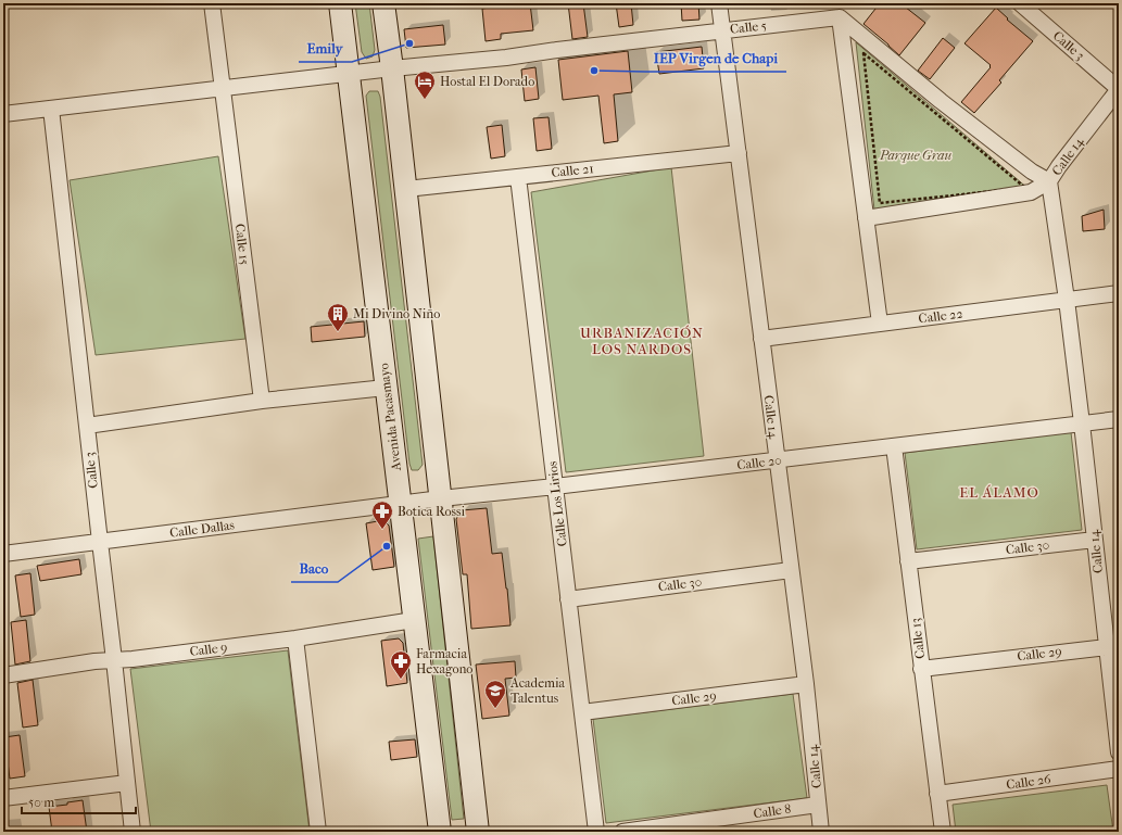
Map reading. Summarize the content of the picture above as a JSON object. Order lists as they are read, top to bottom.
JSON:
{
  "streets": {
    "main road": ["Avenida Pacasmayo"],
    "street": [
      "Calle 5",
      "Calle 3",
      "Calle 14",
      "Calle 21",
      "Calle 15",
      "Calle 22",
      "Calle 20",
      "Calle Los Lirios",
      "Calle Dallas",
      "Calle 30",
      "Calle 13",
      "Calle 9",
      "Calle 29",
      "Calle 26",
      "Calle 8"
    ]
  },
  "crossings": [
    ["Calle 5", "Calle 14"],
    ["Calle 3", "Calle 14"],
    ["Calle 3", "Calle Dallas"],
    ["Calle 3", "Calle 9"],
    ["Calle 14", "Calle 21"],
    ["Calle 14", "Calle 22"],
    ["Calle 14", "Calle 20"],
    ["Calle 14", "Calle 30"],
    ["Calle 14", "Calle 29"],
    ["Calle 14", "Calle 8"],
    ["Calle 21", "Calle Los Lirios"],
    ["Avenida Pacasmayo", "Calle 20"],
    ["Avenida Pacasmayo", "Calle Dallas"],
    ["Avenida Pacasmayo", "Calle 9"],
    ["Calle 20", "Calle Los Lirios"],
    ["Calle 20", "Calle Dallas"],
    ["Calle 20", "Calle 13"],
    ["Calle Los Lirios", "Calle 30"],
    ["Calle Los Lirios", "Calle 29"],
    ["Calle 30", "Calle 13"],
    ["Calle 13", "Calle 29"],
    ["Calle 13", "Calle 26"]
  ],
  "districts": ["URBANIZACIÓN LOS NARDOS", "EL ÁLAMO"],
  "parks": ["Parque Grau"],
  "places": {
    "other": ["Emily", "IEP Virgen de Chapi", "Baco"],
    "hotel": ["Hostal El Dorado"],
    "building": ["Mi Divino Niño"],
    "pharmacy": ["Botica Rossi", "Farmacia Hexagono"],
    "school or university": ["Academia Talentus"]
  },
  "scale_bar": "50 m"
}
